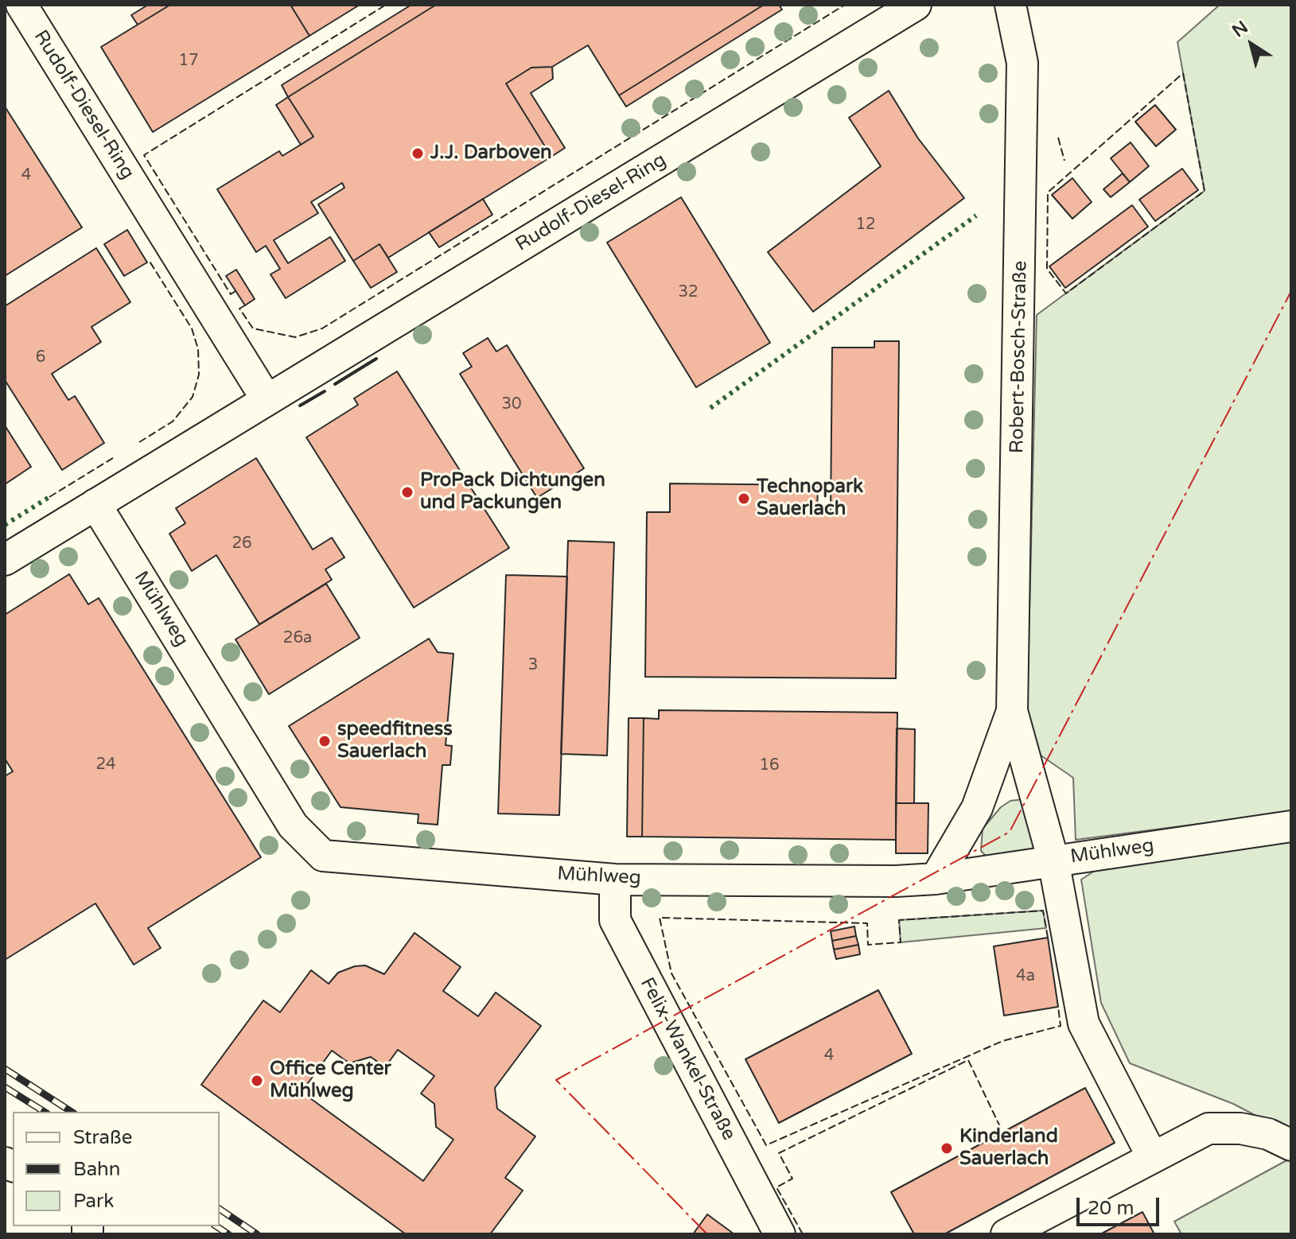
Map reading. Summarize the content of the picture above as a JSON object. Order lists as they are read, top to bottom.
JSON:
{
  "streets": {
    "street": [
      "Rudolf-Diesel-Ring",
      "Robert-Bosch-Straße",
      "Mühlweg",
      "Felix-Wankel-Straße"
    ]
  },
  "crossings": [
    ["Rudolf-Diesel-Ring", "Mühlweg"],
    ["Robert-Bosch-Straße", "Mühlweg"],
    ["Mühlweg", "Felix-Wankel-Straße"]
  ],
  "places": [
    "J.J. Darboven",
    "ProPack Dichtungen und Packungen",
    "Technopark Sauerlach",
    "speedfitness Sauerlach",
    "Office Center Mühlweg",
    "Kinderland Sauerlach"
  ],
  "house_numbers": [
    "17",
    "4",
    "12",
    "32",
    "6",
    "30",
    "26",
    "26a",
    "3",
    "24",
    "16",
    "4a",
    "4"
  ],
  "legend": ["Straße", "Bahn", "Park"],
  "scale_bar": "20 m",
  "north": "top left"
}
